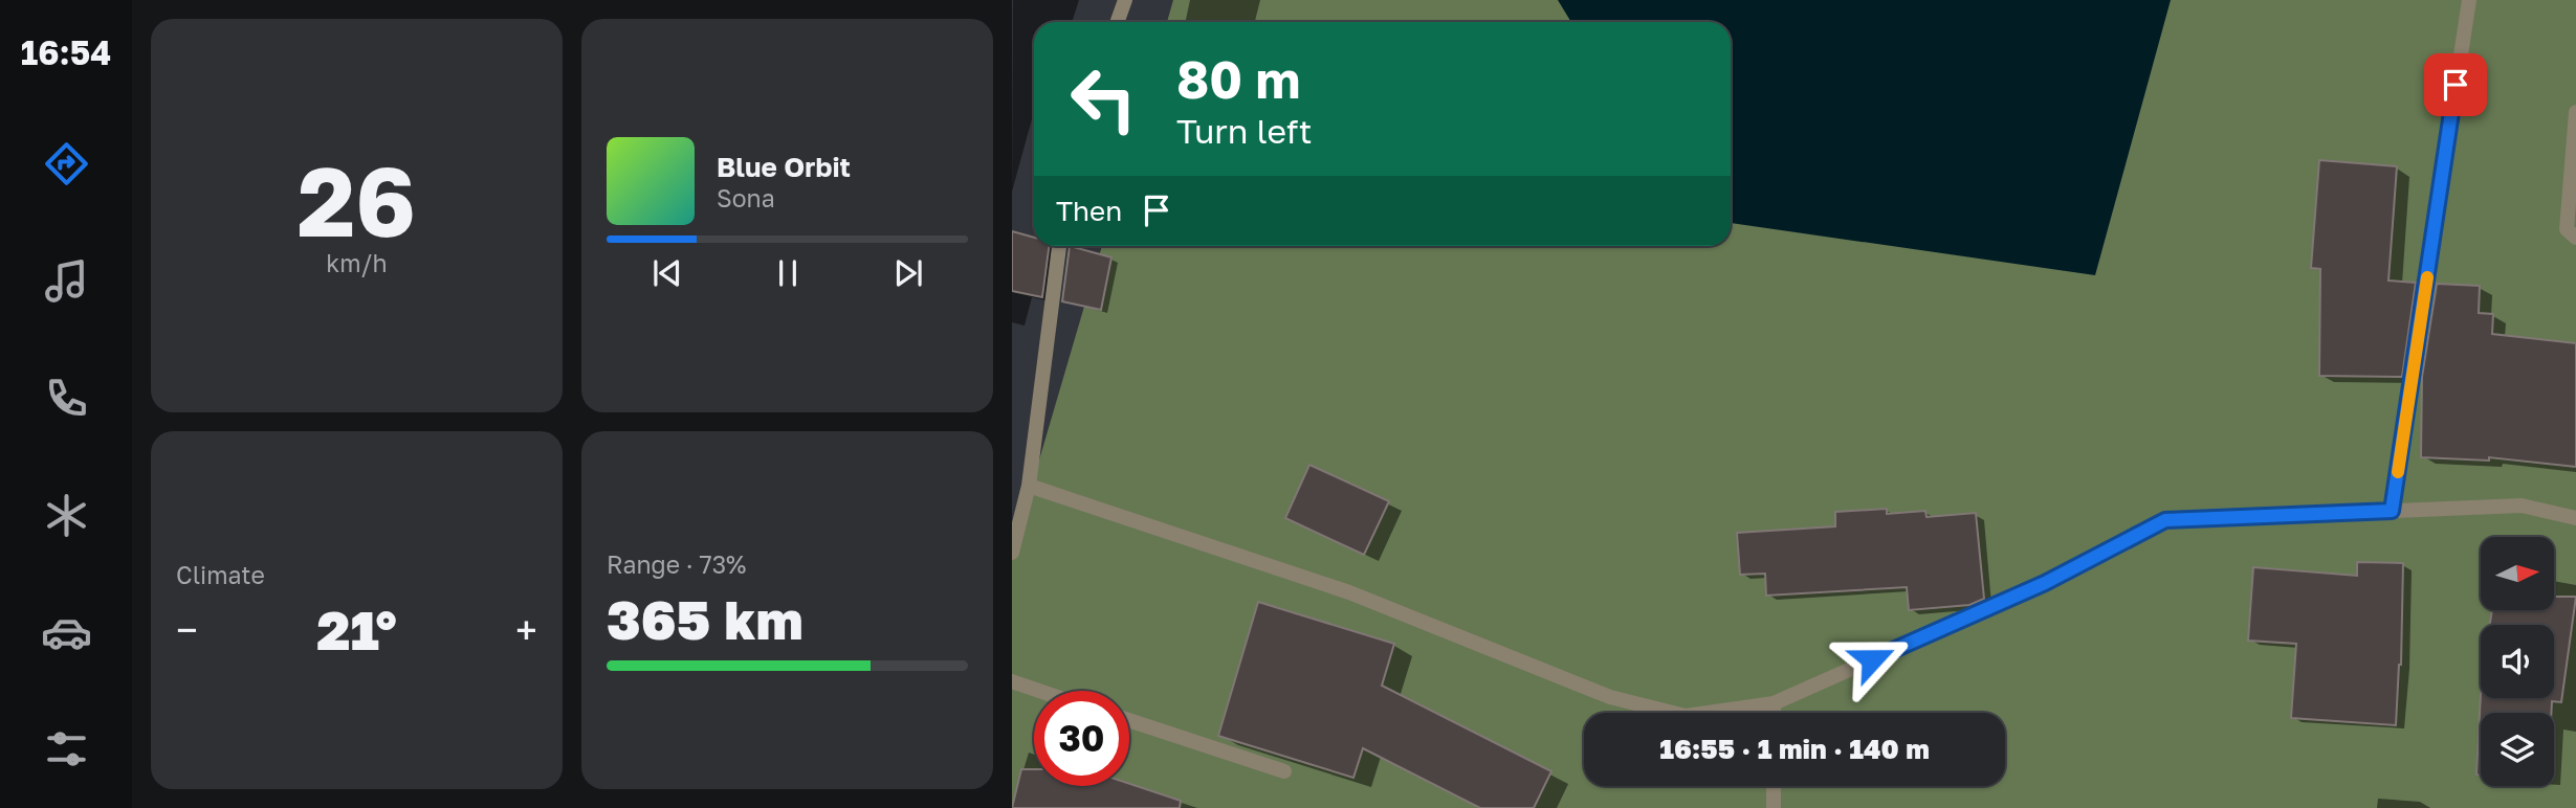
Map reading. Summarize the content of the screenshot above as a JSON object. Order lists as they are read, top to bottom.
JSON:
{
  "north": "right",
  "page": {
    "tabs": "16:54",
    "tile": [
      ["26", "km/h"],
      "Climate",
      ["Range · 73%", "365 km"]
    ],
    "turn": ["80 m", "Turn left"],
    "song": ["Blue Orbit", "Sona"],
    "then": "Then",
    "heat": ["−", "21°", "+"],
    "limit": "30",
    "trip": "16:55 · 1 min · 140 m"
  }
}
